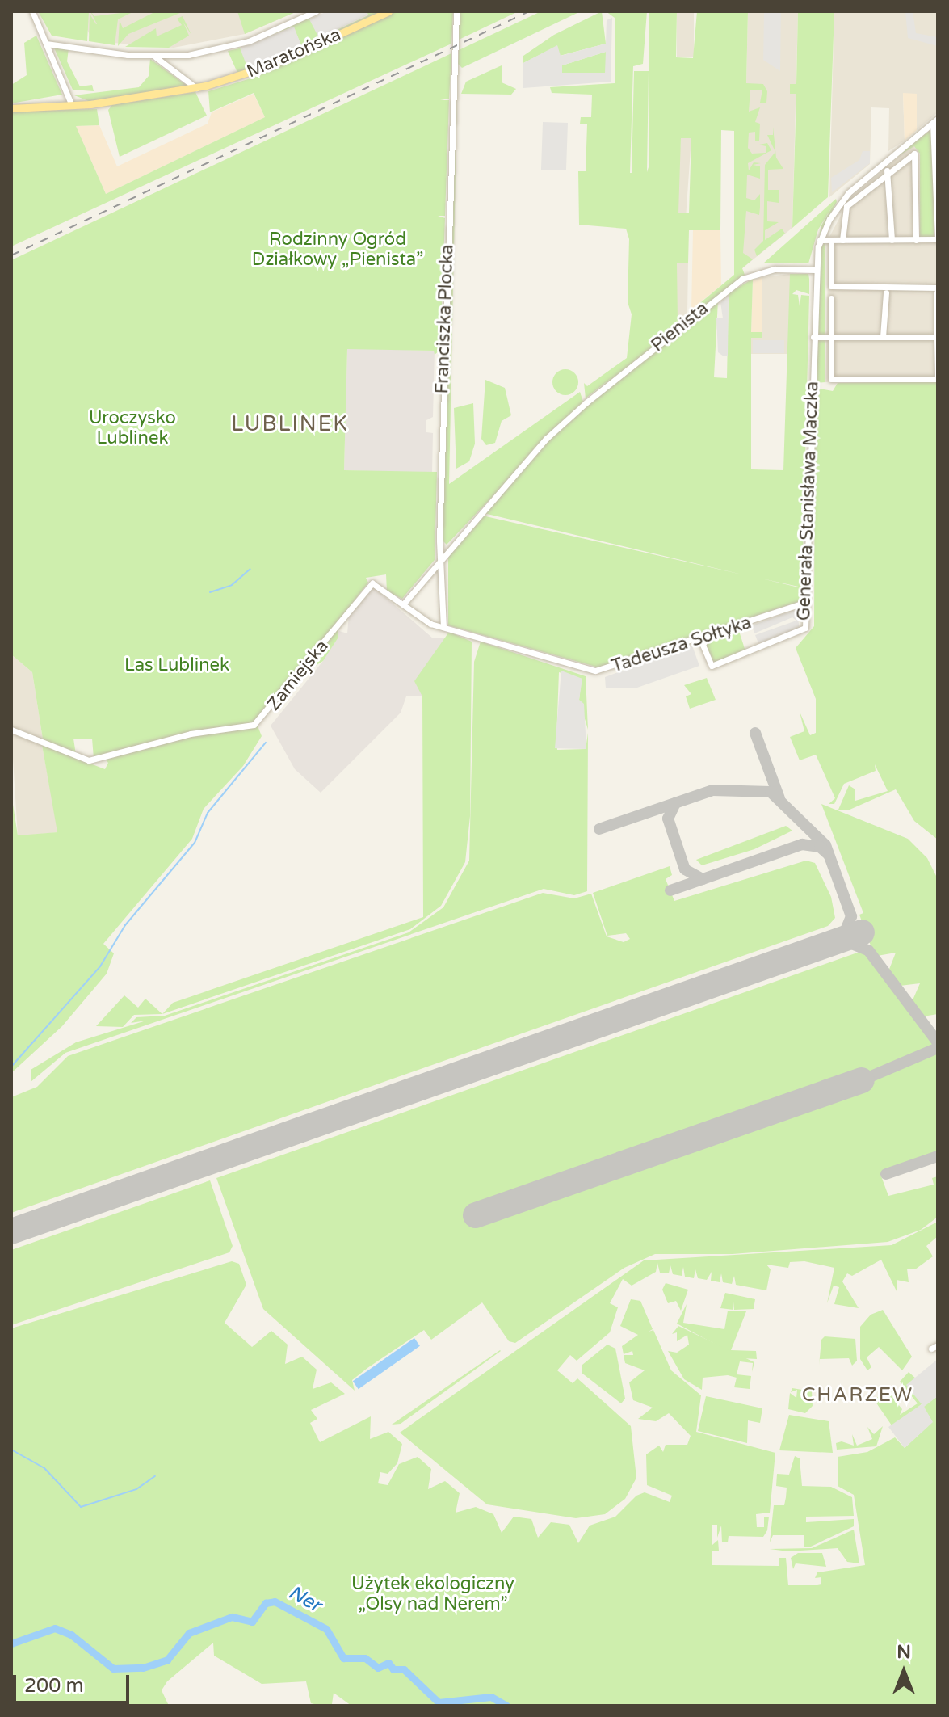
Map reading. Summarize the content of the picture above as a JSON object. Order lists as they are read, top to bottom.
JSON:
{
  "streets": {
    "main road": ["Maratońska"],
    "street": [
      "Franciszka Plocka",
      "Pienista",
      "Generała Stanisława Maczka",
      "Tadeusza Sołtyka",
      "Zamiejska"
    ]
  },
  "crossings": [
    ["Franciszka Plocka", "Pienista"],
    ["Franciszka Plocka", "Tadeusza Sołtyka"],
    ["Franciszka Plocka", "Zamiejska"],
    ["Pienista", "Generała Stanisława Maczka"],
    ["Pienista", "Zamiejska"],
    ["Generała Stanisława Maczka", "Tadeusza Sołtyka"],
    ["Tadeusza Sołtyka", "Zamiejska"]
  ],
  "districts": ["LUBLINEK", "CHARZEW"],
  "water": ["Ner"],
  "parks": [
    "Rodzinny Ogród Działkowy „Pienista”",
    "Uroczysko Lublinek",
    "Las Lublinek",
    "Użytek ekologiczny „Olsy nad Nerem”"
  ],
  "scale_bar": "200 m",
  "north": "top"
}
